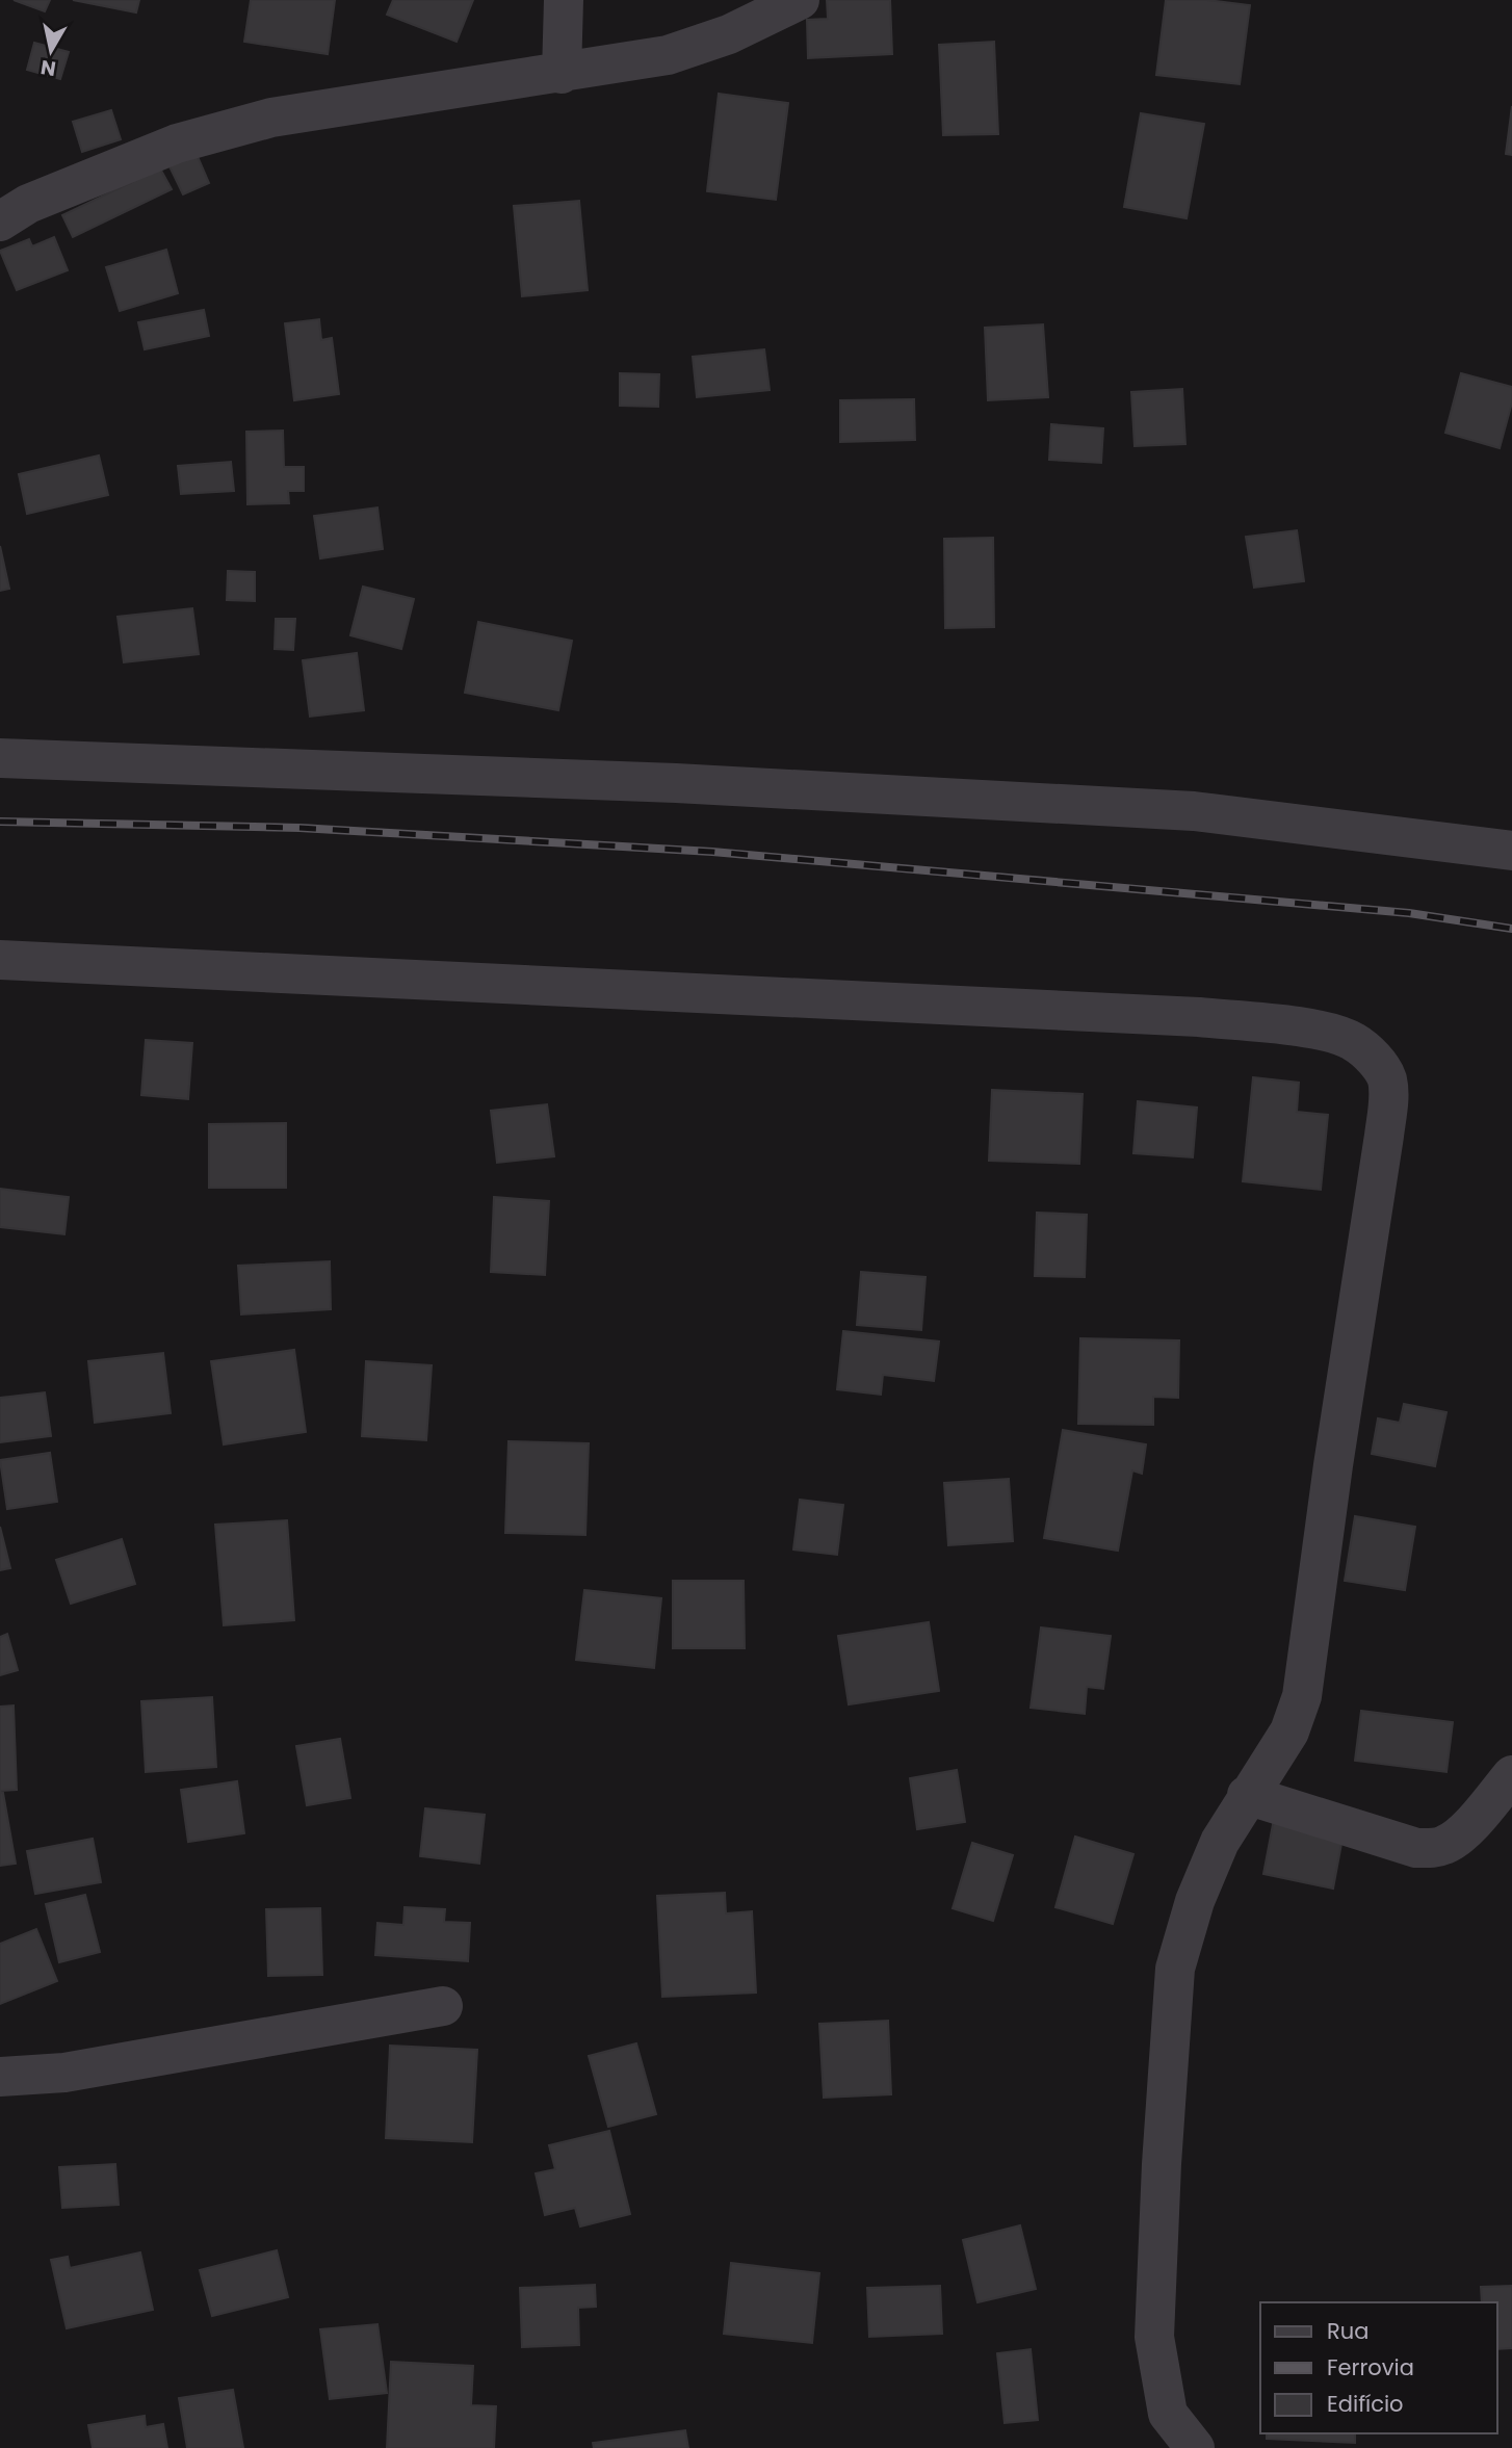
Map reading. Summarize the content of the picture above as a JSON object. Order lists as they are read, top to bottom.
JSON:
{
  "legend": ["Rua", "Ferrovia", "Edifício"],
  "north": "bottom"
}
